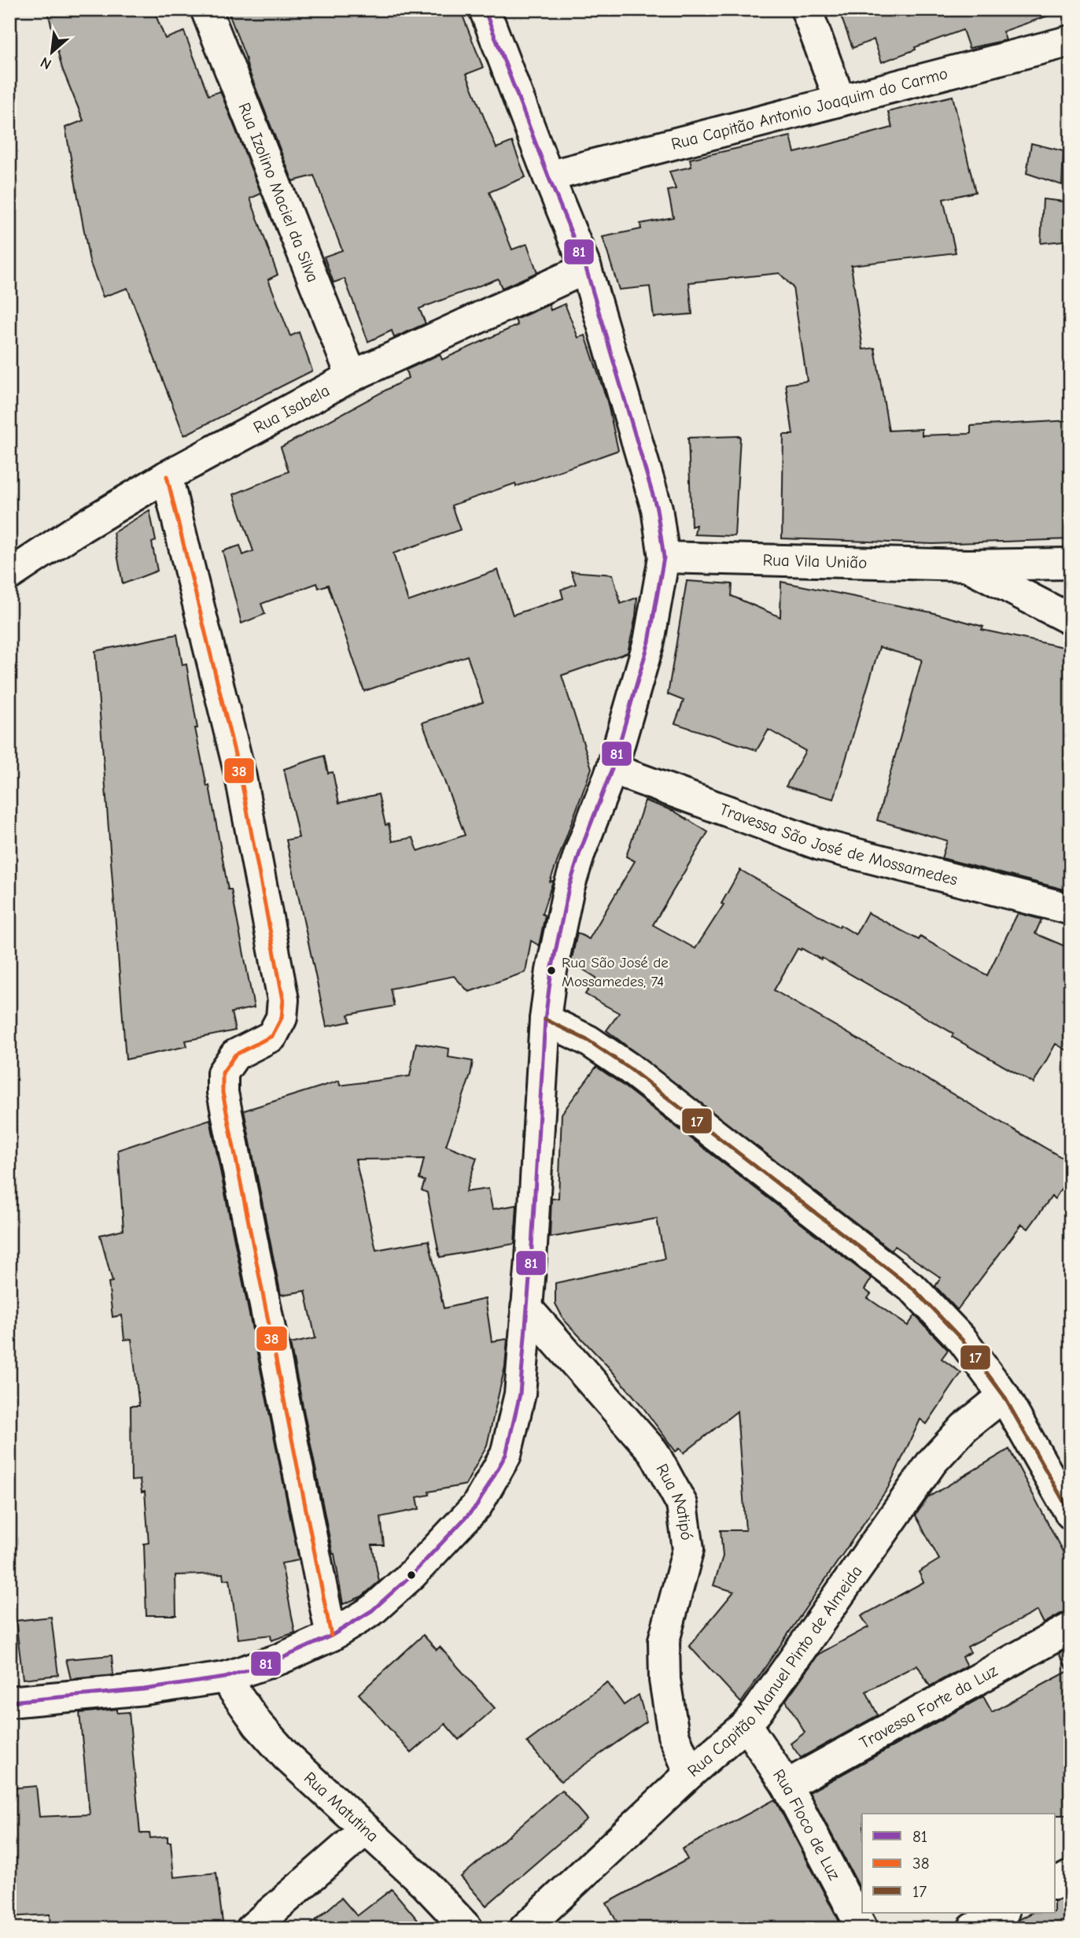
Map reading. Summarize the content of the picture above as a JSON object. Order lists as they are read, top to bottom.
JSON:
{
  "streets": {
    "street": [
      "Rua Capitão Antonio Joaquim do Carmo",
      "Rua Izolino Maciel da Silva",
      "Rua Isabela",
      "Rua Vila União",
      "Travessa São José de Mossamedes",
      "Rua Matipó",
      "Rua Capitão Manuel Pinto de Almeida",
      "Travessa Forte da Luz",
      "Rua Matutina",
      "Rua Floco de Luz"
    ]
  },
  "crossings": [
    ["Rua Izolino Maciel da Silva", "Rua Isabela"],
    ["Rua Matipó", "Rua Capitão Manuel Pinto de Almeida"],
    ["Rua Capitão Manuel Pinto de Almeida", "Rua Floco de Luz"],
    ["Travessa Forte da Luz", "Rua Floco de Luz"]
  ],
  "places": ["Rua São José de Mossamedes, 74"],
  "lines": ["transit line 81", "transit line 38", "transit line 17"],
  "legend": ["81", "38", "17"],
  "north": "bottom left"
}
